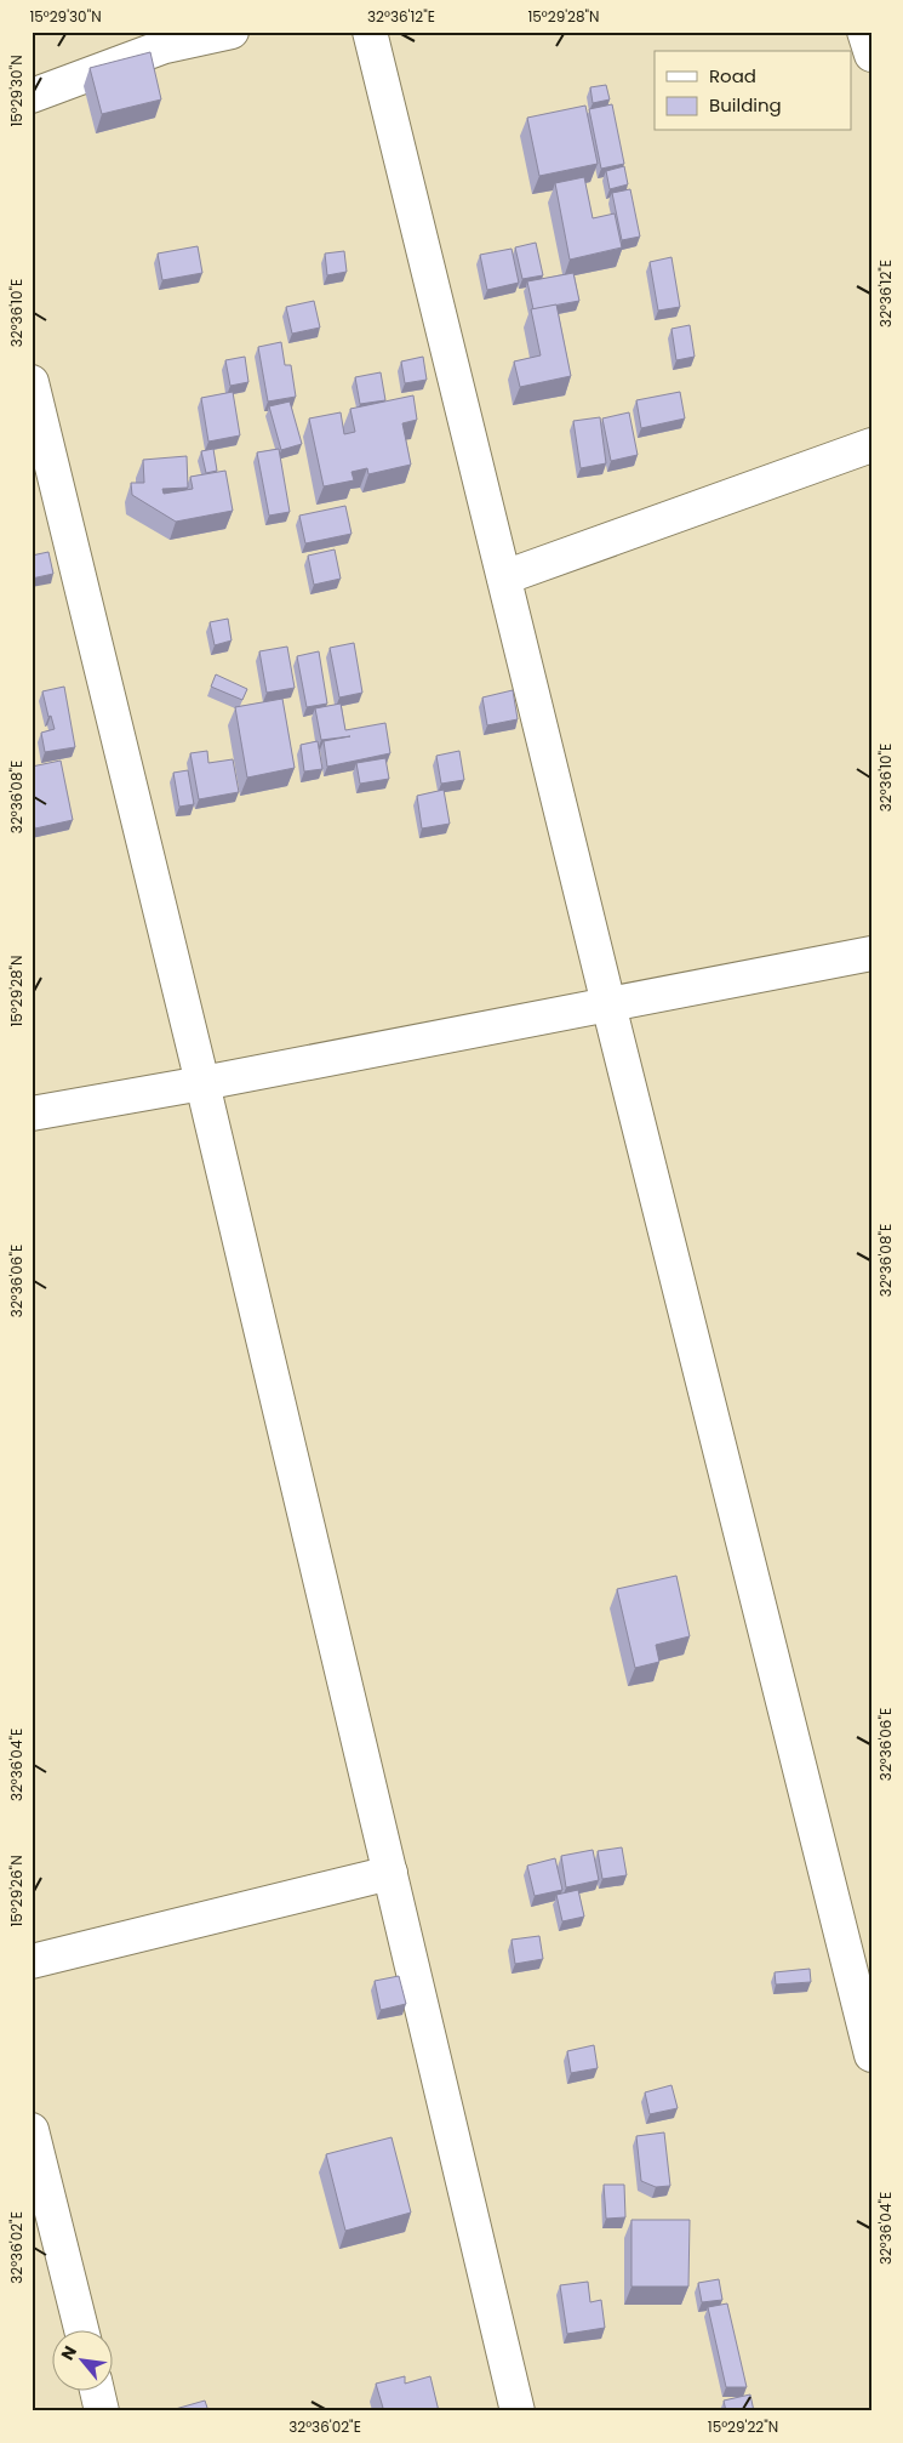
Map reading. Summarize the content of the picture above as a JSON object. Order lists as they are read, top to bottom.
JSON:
{
  "legend": ["Road", "Building"],
  "north": "top left",
  "coordinates": [
    "15°29'30\"N",
    "32°36'12\"E",
    "15°29'28\"N",
    "32°36'10\"E",
    "32°36'08\"E",
    "32°36'06\"E",
    "32°36'04\"E",
    "15°29'26\"N",
    "32°36'02\"E",
    "15°29'22\"N"
  ]
}
